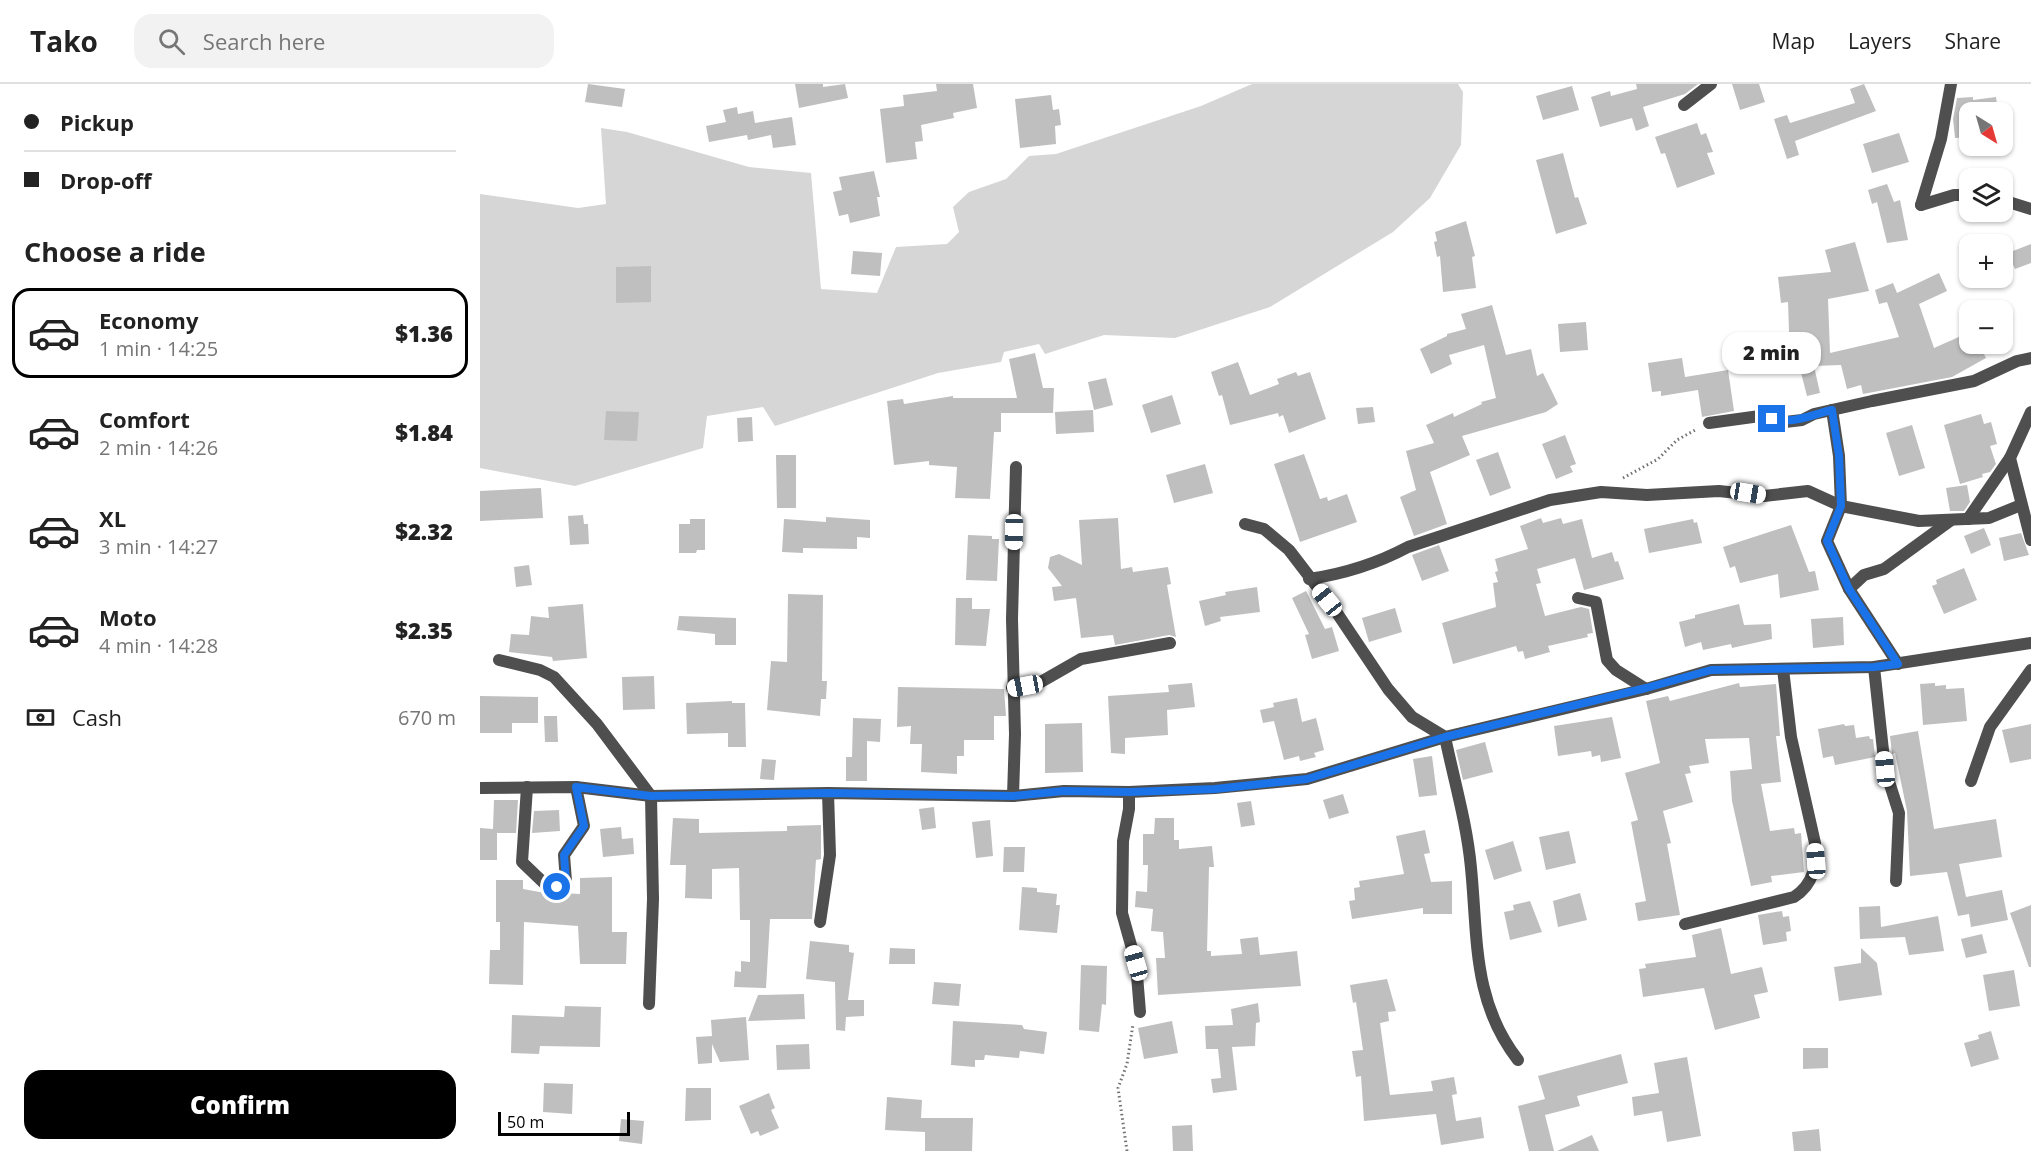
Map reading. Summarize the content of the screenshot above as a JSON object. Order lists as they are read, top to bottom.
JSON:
{
  "scale_bar": "50 m",
  "north": "bottom right",
  "page": {
    "header": "Tako",
    "search": "Search here",
    "nav": ["Map", "Layers", "Share"],
    "banner": ["Pickup", "Drop-off"],
    "map_buttons": ["+", "−"],
    "heading": "Choose a ride",
    "list": [
      {
        "name": "Economy",
        "note": "1 min · 14:25",
        "value": "$1.36"
      },
      {
        "name": "Comfort",
        "note": "2 min · 14:26",
        "value": "$1.84"
      },
      {
        "name": "XL",
        "note": "3 min · 14:27",
        "value": "$2.32"
      },
      {
        "name": "Moto",
        "note": "4 min · 14:28",
        "value": "$2.35"
      }
    ],
    "bubble": "2 min",
    "pay": ["Cash", "670 m"],
    "buttons": "Confirm",
    "scale": "50 m"
  }
}
